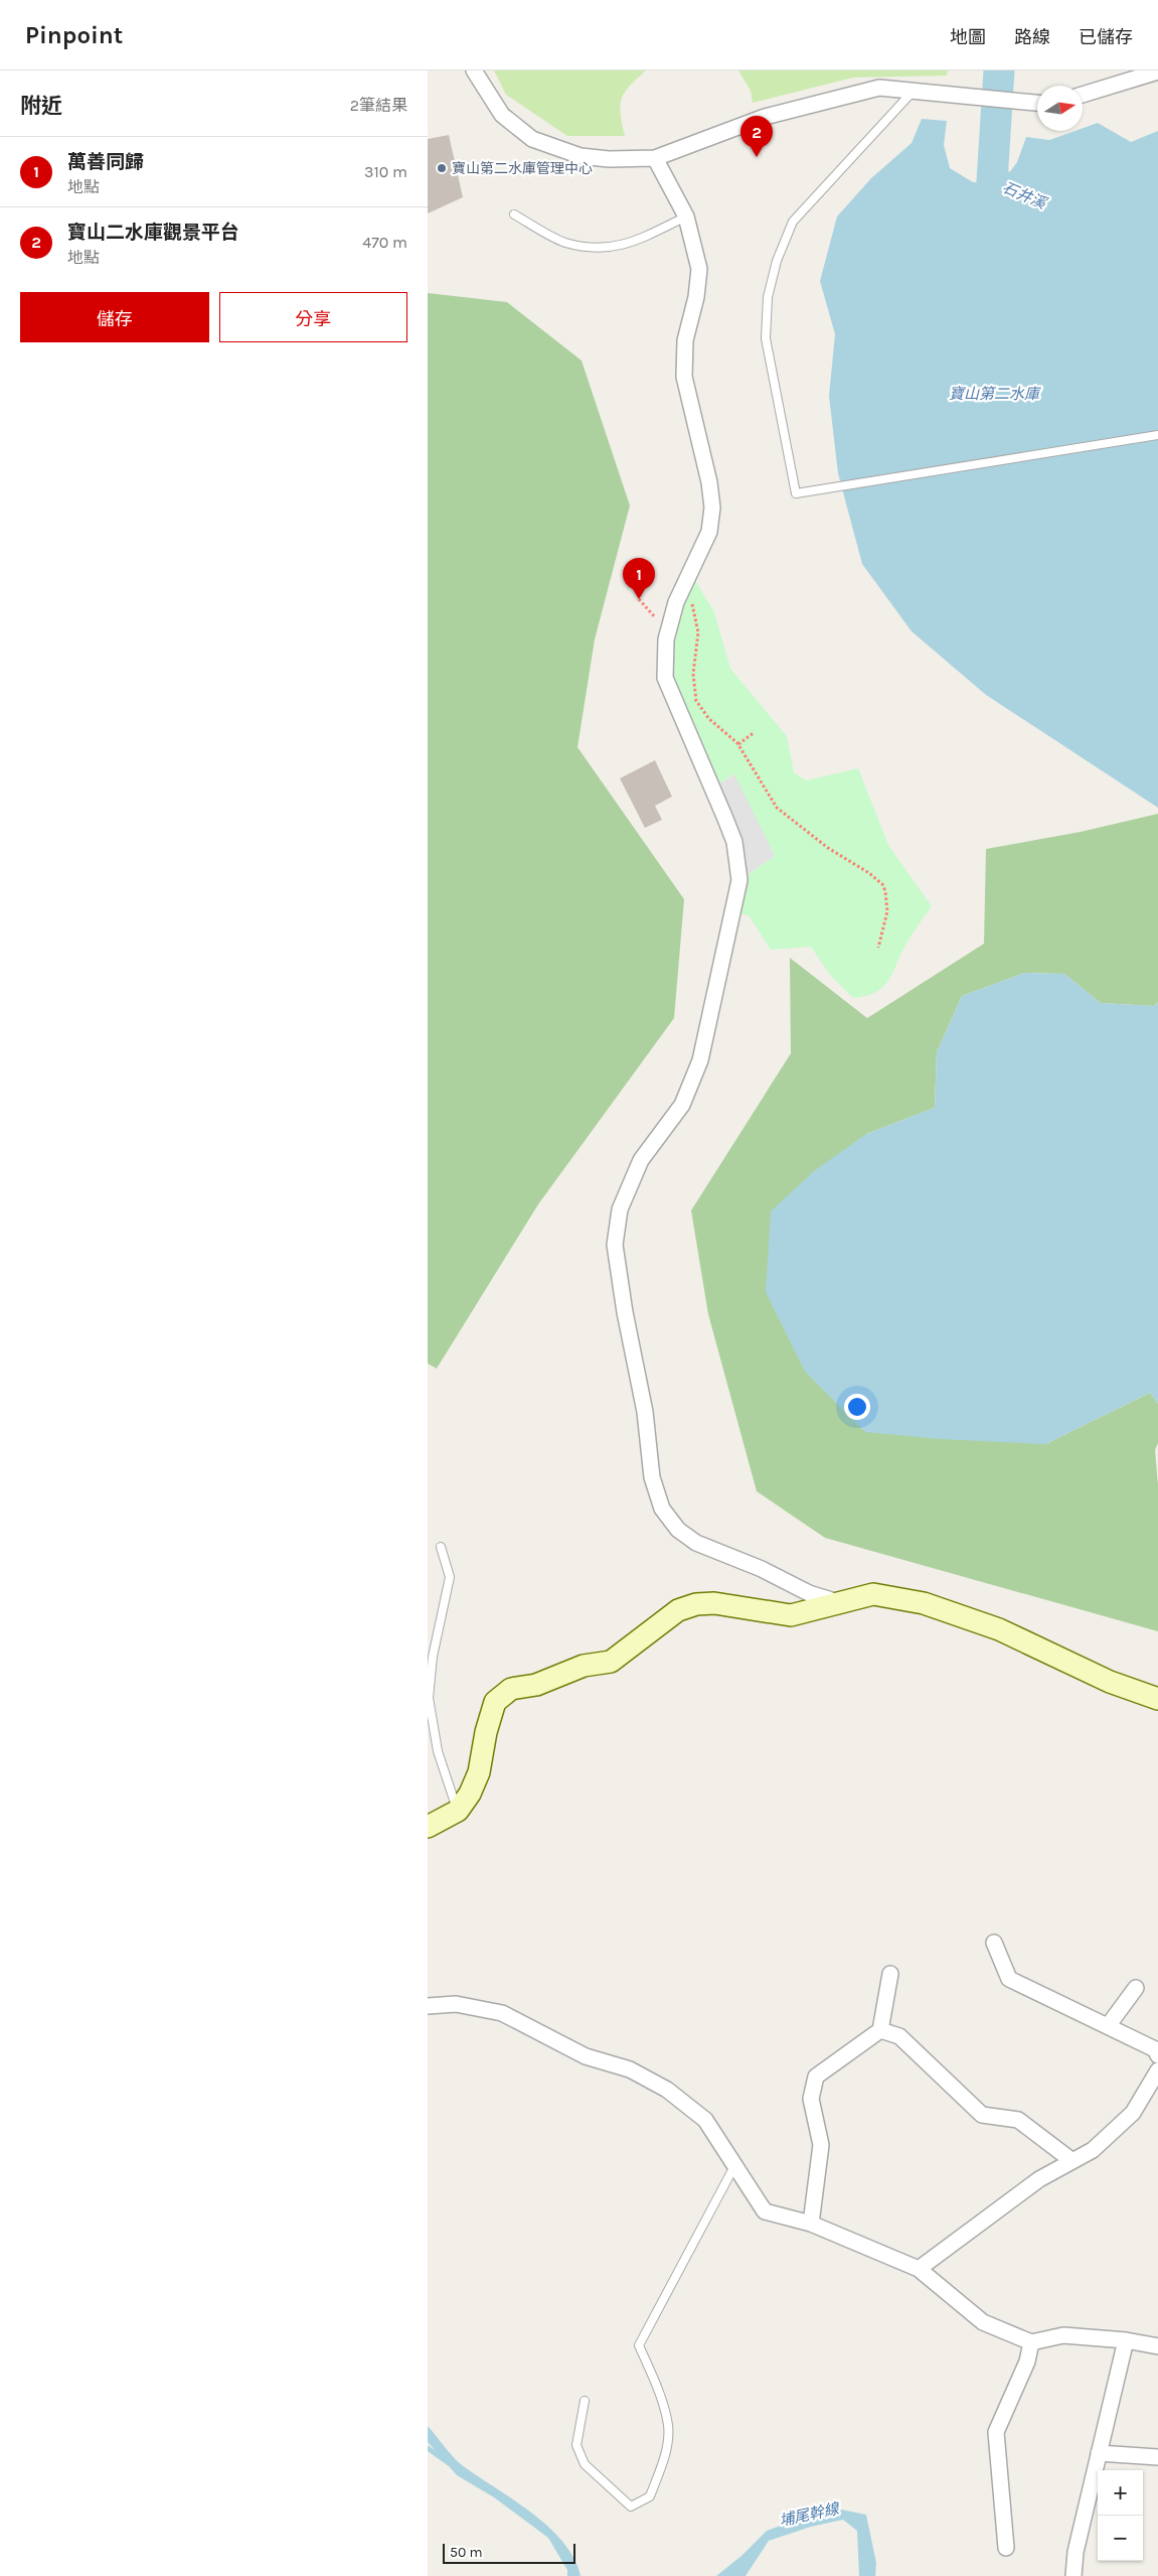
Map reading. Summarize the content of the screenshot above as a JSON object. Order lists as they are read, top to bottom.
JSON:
{
  "water": ["石井溪", "寶山第二水庫", "埔尾幹線"],
  "places": ["寶山第二水庫管理中心"],
  "scale_bar": "50 m",
  "north": "right",
  "page": {
    "header": "Pinpoint",
    "nav": ["地圖", "路線", "已儲存"],
    "heading": ["附近", "2筆結果"],
    "pins": ["2", "1"],
    "list": [
      {
        "mark": "1",
        "name": "萬善同歸",
        "note": "地點",
        "value": "310 m"
      },
      {
        "mark": "2",
        "name": "寶山二水庫觀景平台",
        "note": "地點",
        "value": "470 m"
      }
    ],
    "buttons": ["儲存", "分享"],
    "map_buttons": ["+", "−"],
    "scale": "50 m"
  }
}
